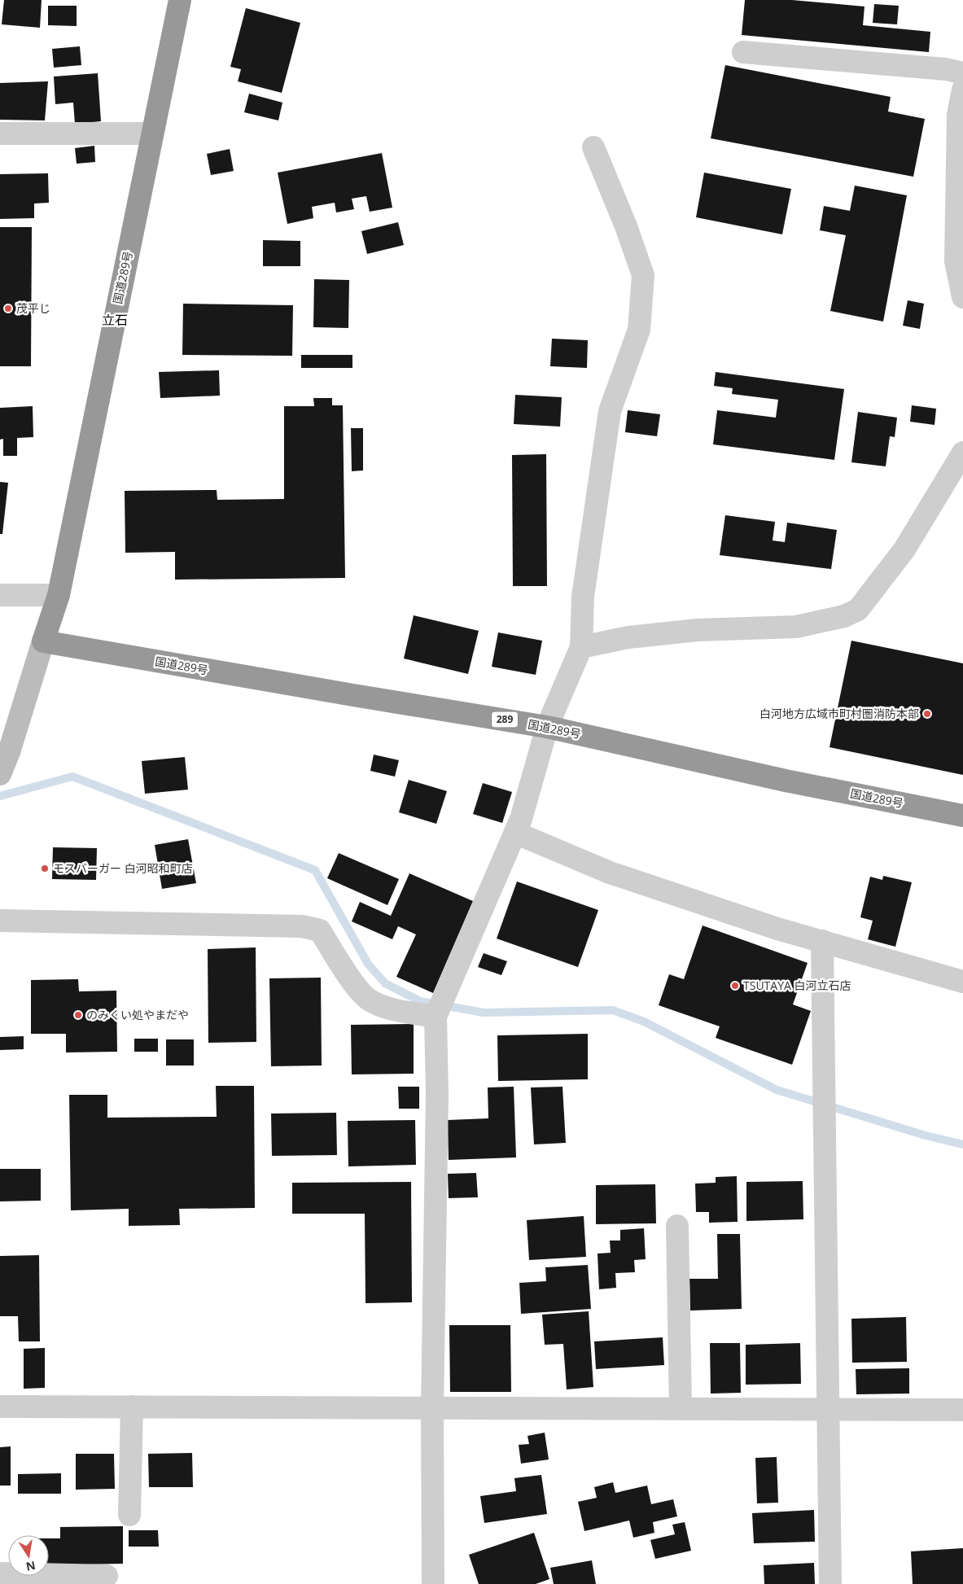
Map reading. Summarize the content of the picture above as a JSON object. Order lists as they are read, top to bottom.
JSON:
{
  "streets": {
    "highway": ["国道289号", "289"]
  },
  "districts": ["立石"],
  "places": [
    "茂平じ",
    "白河地方広域市町村圏消防本部",
    "モスバーガー 白河昭和町店",
    "TSUTAYA 白河立石店",
    "のみくい処やまだや"
  ],
  "north": "bottom"
}
